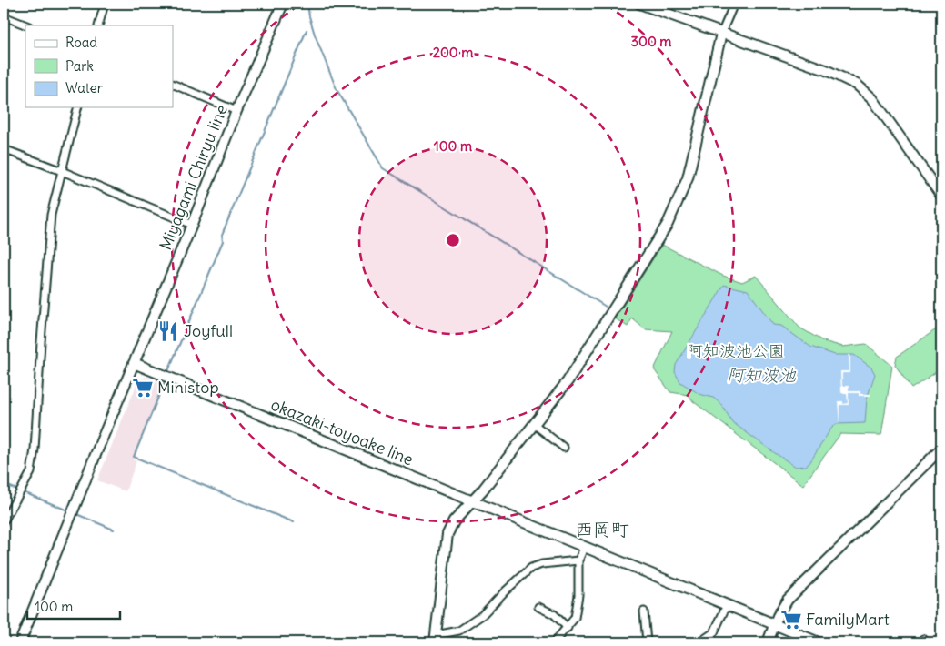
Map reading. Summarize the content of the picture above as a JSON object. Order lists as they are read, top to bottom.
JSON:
{
  "streets": {
    "main road": ["Miyagami Chiryu line", "okazaki-toyoake line"]
  },
  "crossings": [
    ["Miyagami Chiryu line", "okazaki-toyoake line"]
  ],
  "districts": ["西岡町"],
  "water": ["阿知波池"],
  "parks": ["阿知波池公園"],
  "places": {
    "restaurant": ["Joyfull"],
    "supermarket": ["Ministop", "FamilyMart"]
  },
  "legend": ["Road", "Park", "Water"],
  "scale_bar": "100 m",
  "rings": ["300 m", "200 m", "100 m"]
}
